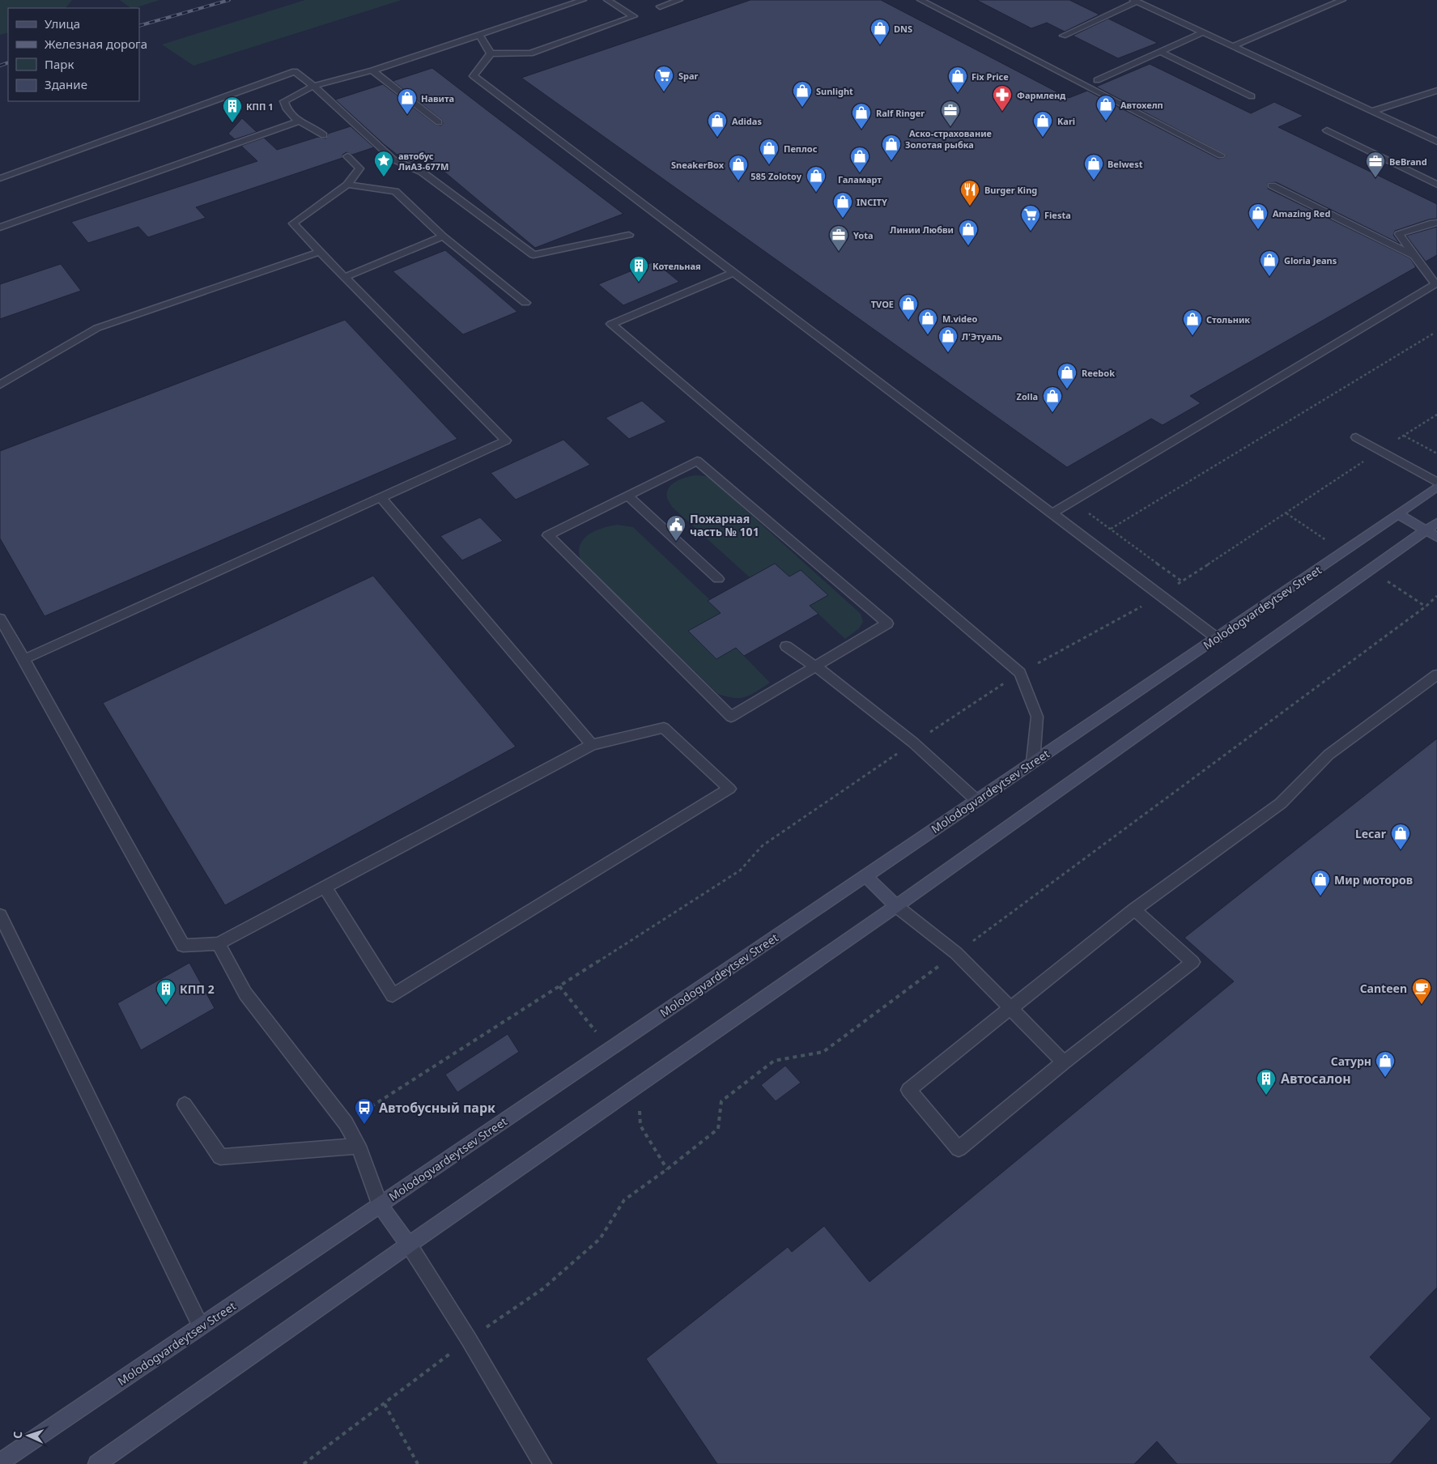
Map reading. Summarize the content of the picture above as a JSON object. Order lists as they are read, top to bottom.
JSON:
{
  "streets": {
    "main road": ["Molodogvardeytsev Street"]
  },
  "places": {
    "shop": [
      "DNS",
      "Fix Price",
      "Sunlight",
      "Навита",
      "Автохелп",
      "Ralf Ringer",
      "Adidas",
      "Kari",
      "Золотая рыбка",
      "Пеплос",
      "Галамарт",
      "Belwest",
      "SneakerBox",
      "585 Zolotoy",
      "INCITY",
      "Amazing Red",
      "Линии Любви",
      "Gloria Jeans",
      "TVOE",
      "M.video",
      "Стольник",
      "Л'Этуаль",
      "Reebok",
      "Zolla",
      "Lecar",
      "Мир моторов",
      "Сатурн"
    ],
    "supermarket": ["Spar", "Fiesta"],
    "pharmacy": ["Фармленд"],
    "building": [
      "КПП 1",
      "Котельная",
      "КПП 2",
      "Автосалон"
    ],
    "office": ["Аско-страхование", "BeBrand", "Yota"],
    "place": ["автобус ЛиАЗ-677М"],
    "restaurant": ["Burger King"],
    "public building": ["Пожарная часть № 101"],
    "cafe": ["Canteen"],
    "bus stop": ["Автобусный парк"]
  },
  "legend": [
    "Улица",
    "Железная дорога",
    "Парк",
    "Здание"
  ],
  "north": "left"
}
